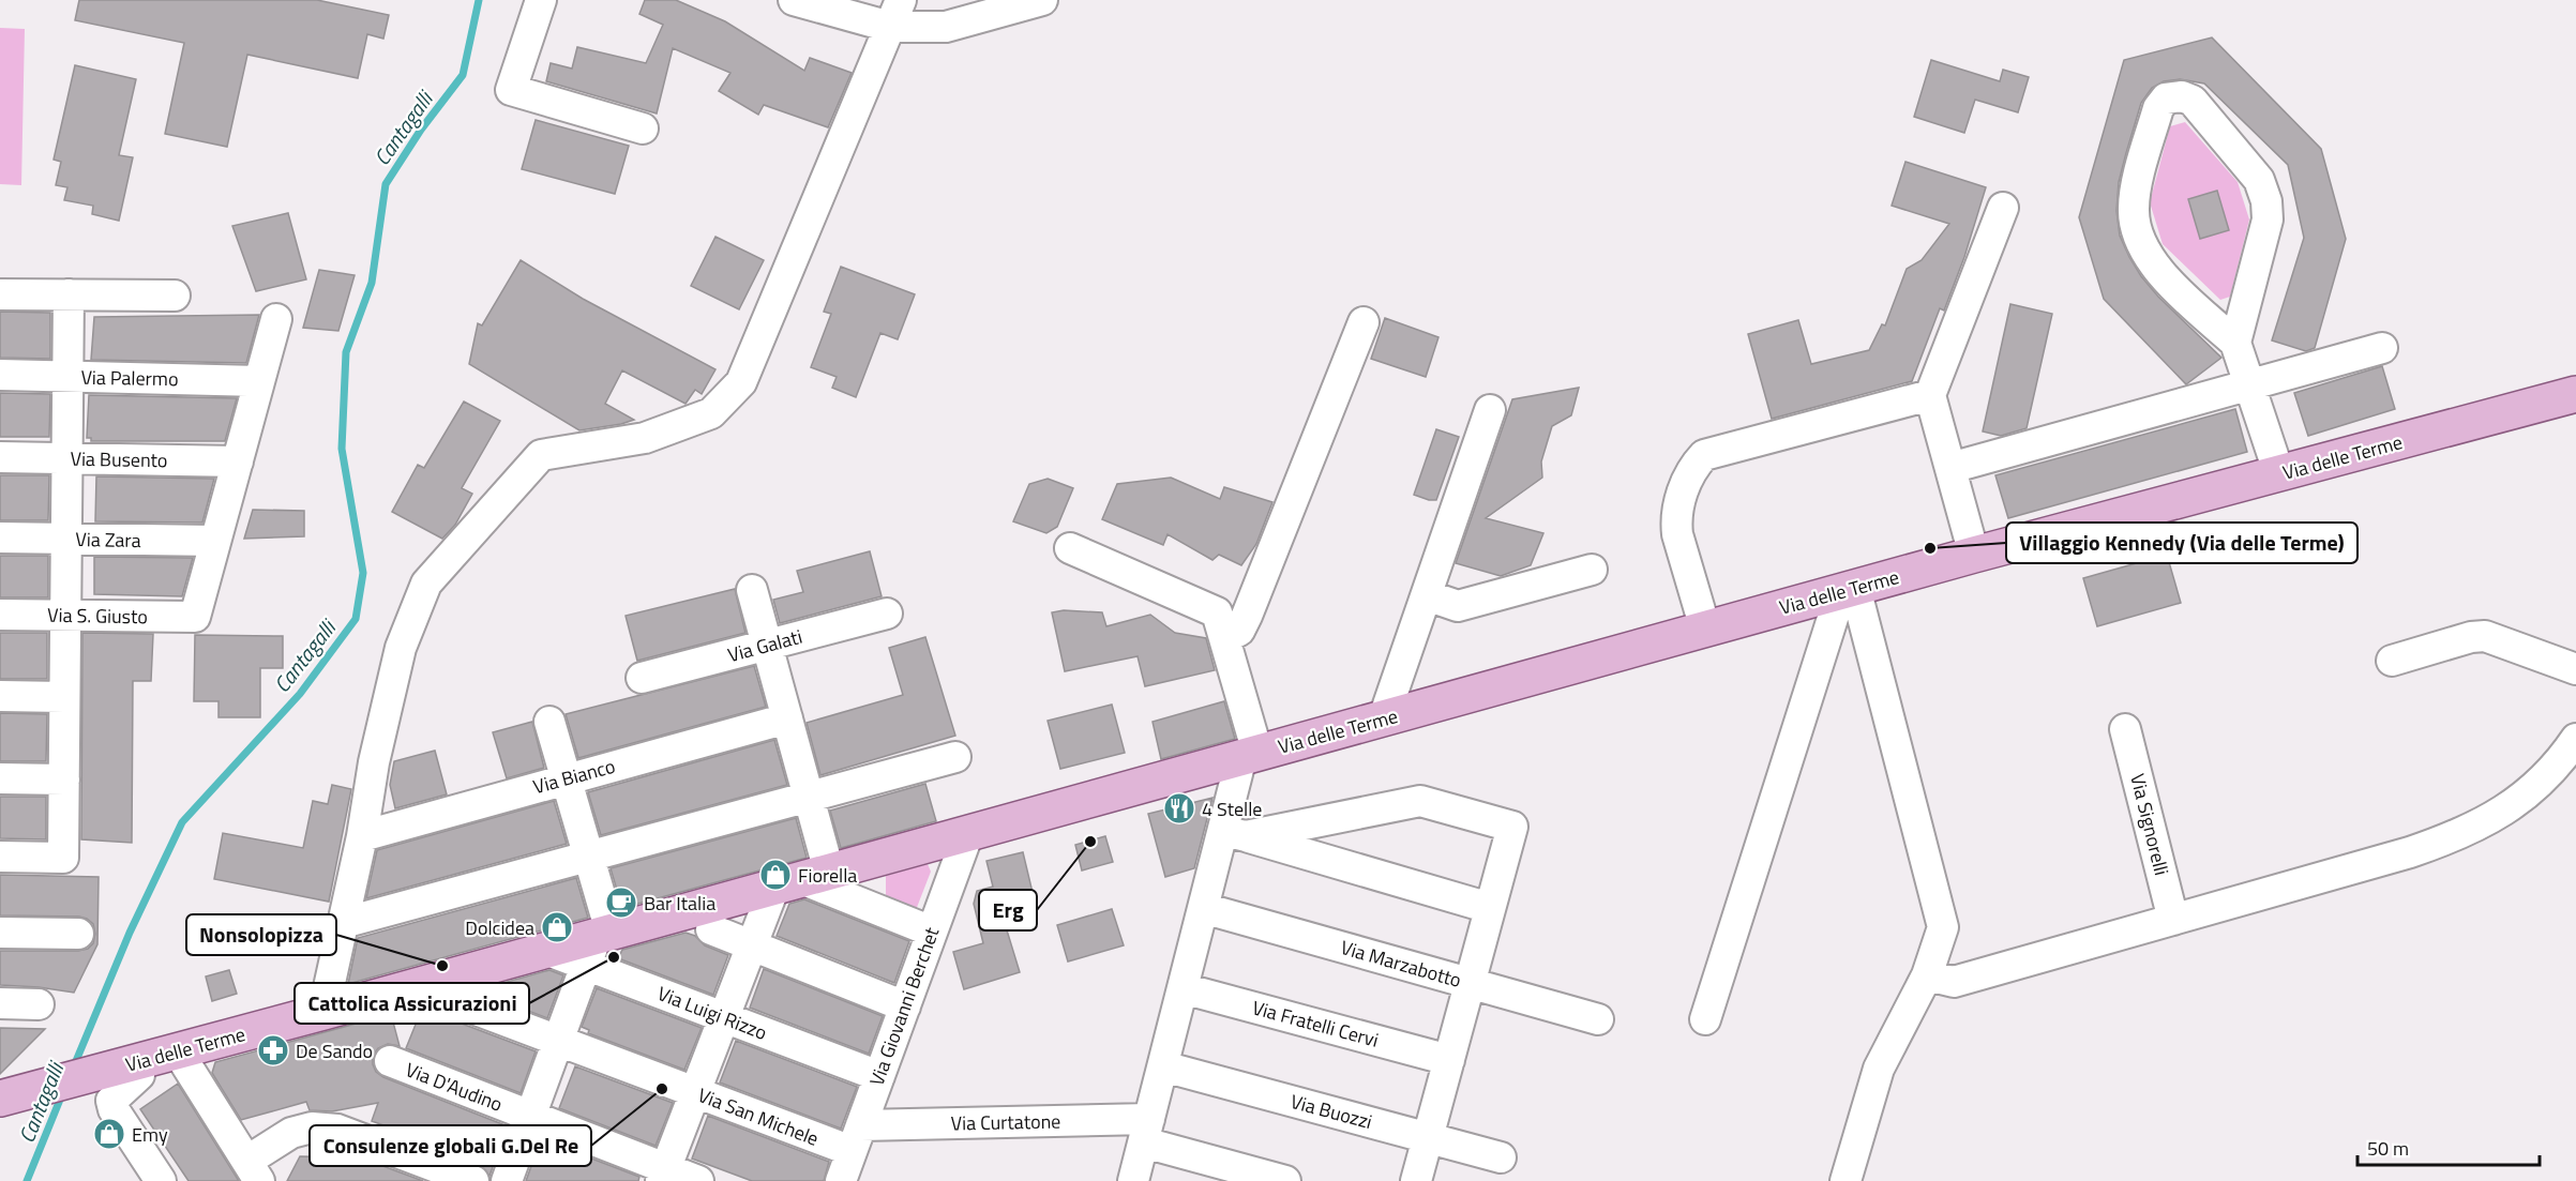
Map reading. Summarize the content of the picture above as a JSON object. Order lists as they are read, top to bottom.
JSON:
{
  "streets": {
    "main road": ["Via delle Terme"],
    "street": [
      "Via Palermo",
      "Via Busento",
      "Via Zara",
      "Via S. Giusto",
      "Via Galati",
      "Via Bianco",
      "Via Signorelli",
      "Via Marzabotto",
      "Via Giovanni Berchet",
      "Via Luigi Rizzo",
      "Via Fratelli Cervi",
      "Via D'Audino",
      "Via Buozzi",
      "Via San Michele",
      "Via Curtatone"
    ]
  },
  "crossings": [
    ["Via delle Terme", "Via Giovanni Berchet"],
    ["Via delle Terme", "Via Luigi Rizzo"],
    ["Via delle Terme", "Via San Michele"],
    ["Via Zara", "Via S. Giusto"],
    ["Via Giovanni Berchet", "Via Luigi Rizzo"],
    ["Via Giovanni Berchet", "Via San Michele"],
    ["Via Giovanni Berchet", "Via Curtatone"],
    ["Via San Michele", "Via Curtatone"]
  ],
  "water": ["Cantagalli"],
  "places": {
    "other": [
      "Villaggio Kennedy (Via delle Terme)",
      "Erg",
      "Cattolica Assicurazioni",
      "Nonsolopizza",
      "Consulenze globali G.Del Re"
    ],
    "restaurant": ["4 Stelle"],
    "shop": ["Fiorella", "Dolcidea", "Emy"],
    "cafe": ["Bar Italia"],
    "pharmacy": ["De Sando"]
  },
  "scale_bar": "50 m"
}
